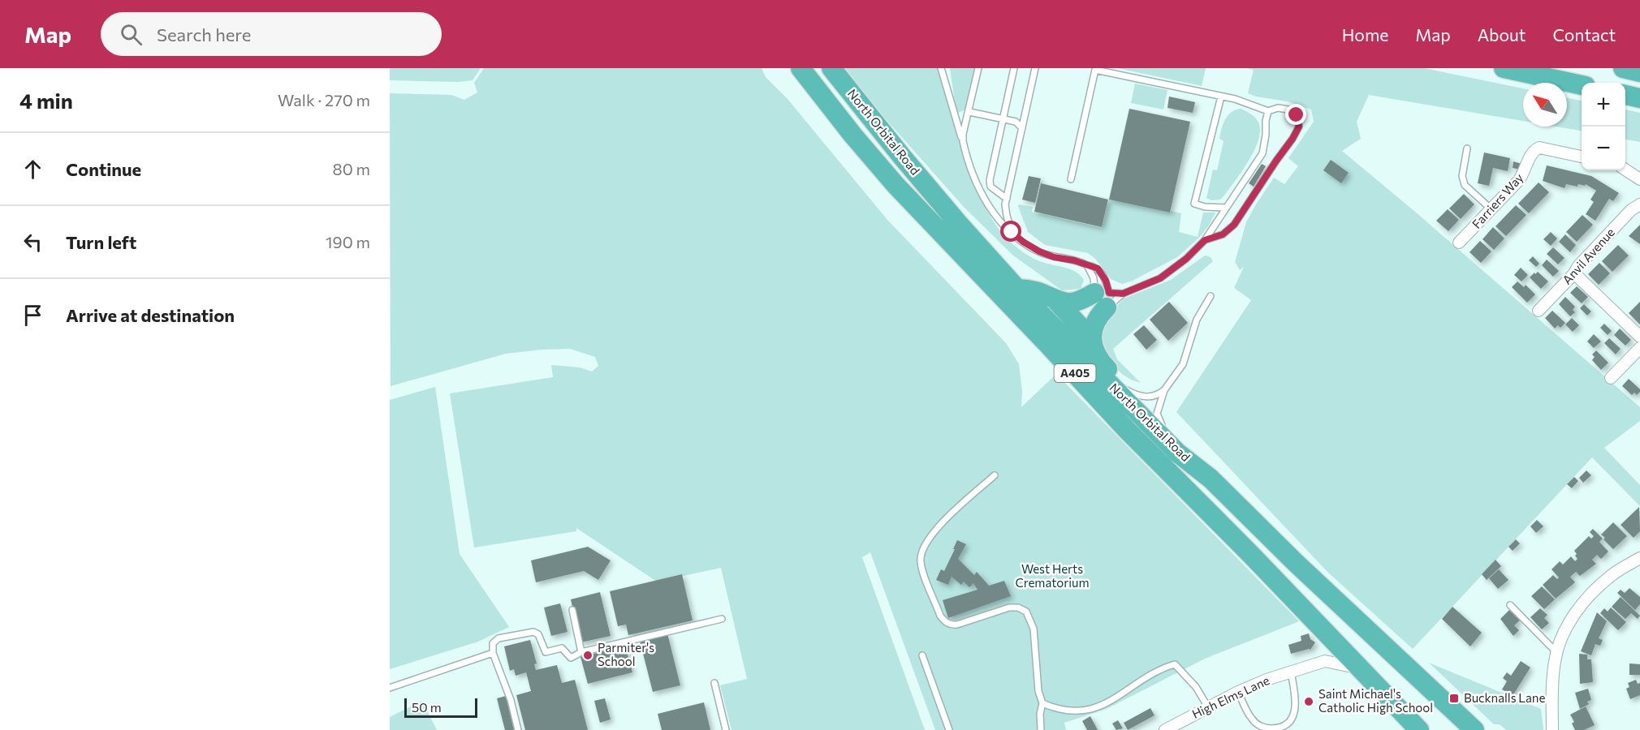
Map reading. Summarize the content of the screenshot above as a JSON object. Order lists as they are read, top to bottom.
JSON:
{
  "streets": {
    "highway": ["North Orbital Road", "A405"],
    "street": ["Farriers Way", "Anvil Avenue", "High Elms Lane"]
  },
  "crossings": [
    ["North Orbital Road", "A405"],
    ["North Orbital Road", "High Elms Lane"]
  ],
  "parks": ["West Herts Crematorium"],
  "places": {
    "other": ["Parmiter's School", "Saint Michael's Catholic High School"],
    "transit": ["Bucknalls Lane"]
  },
  "scale_bar": "50 m",
  "north": "top left",
  "page": {
    "header": "Map",
    "search": "Search here",
    "nav": [
      "Home",
      "Map",
      "About",
      "Contact"
    ],
    "heading": ["4 min", "Walk · 270 m"],
    "map_buttons": ["+", "−"],
    "list": [
      ["Continue", "80 m"],
      ["Turn left", "190 m"],
      "Arrive at destination"
    ],
    "scale": "50 m"
  }
}
